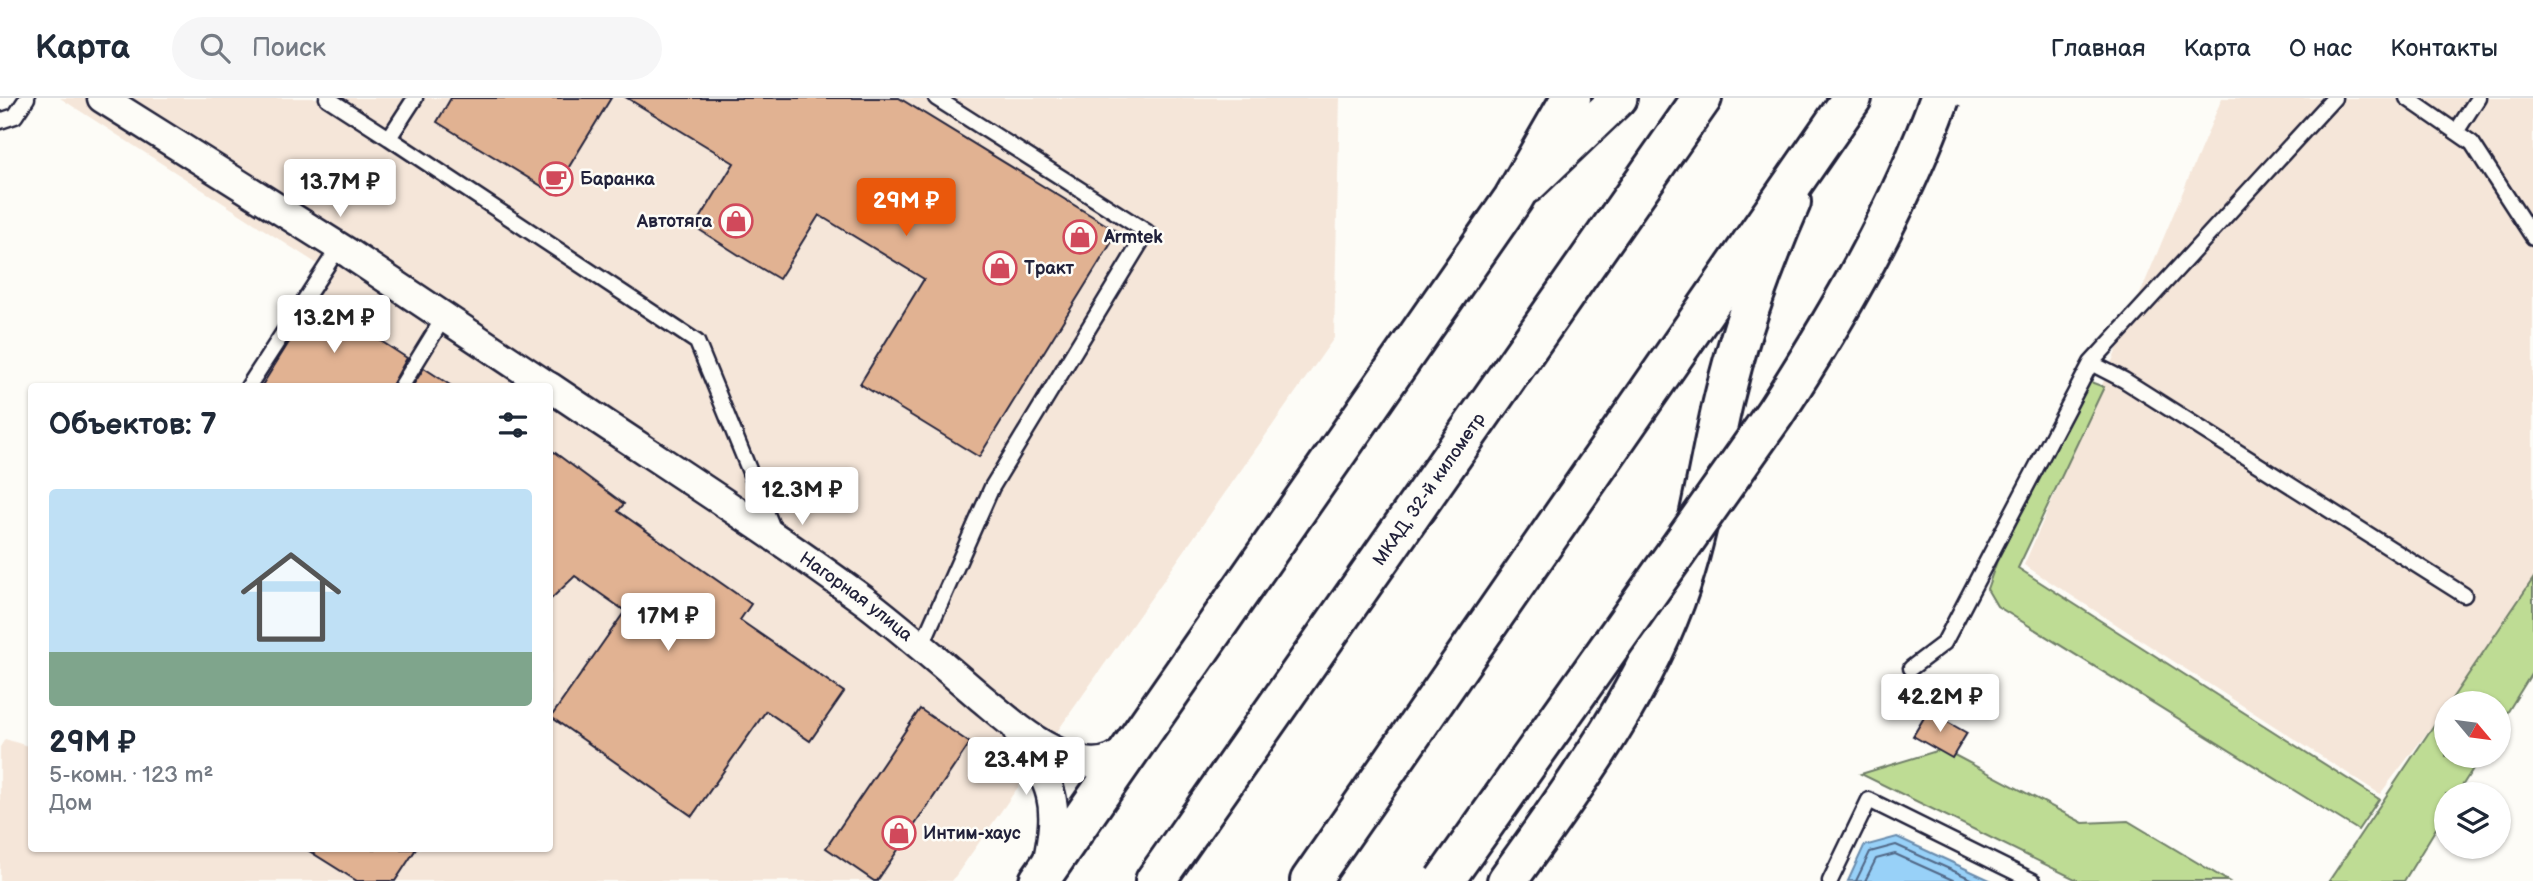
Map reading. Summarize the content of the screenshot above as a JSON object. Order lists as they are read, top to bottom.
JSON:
{
  "streets": {
    "main road": ["МКАД, 32-й километр"],
    "street": ["Нагорная улица"]
  },
  "places": {
    "cafe": ["Баранка"],
    "shop": [
      "Автотяга",
      "Armtek",
      "Тракт",
      "Интим-хаус"
    ]
  },
  "north": "bottom right",
  "page": {
    "header": "Карта",
    "search": "Поиск",
    "nav": [
      "Главная",
      "Карта",
      "О нас",
      "Контакты"
    ],
    "price": [
      "13.7M ₽",
      "29M ₽",
      "13.2M ₽",
      "12.3M ₽",
      "17M ₽",
      "42.2M ₽",
      "23.4M ₽"
    ],
    "heading": "Объектов: 7",
    "list": [
      {
        "name": "29M ₽",
        "note": "5-комн. · 123 m² · Дом"
      }
    ]
  }
}
